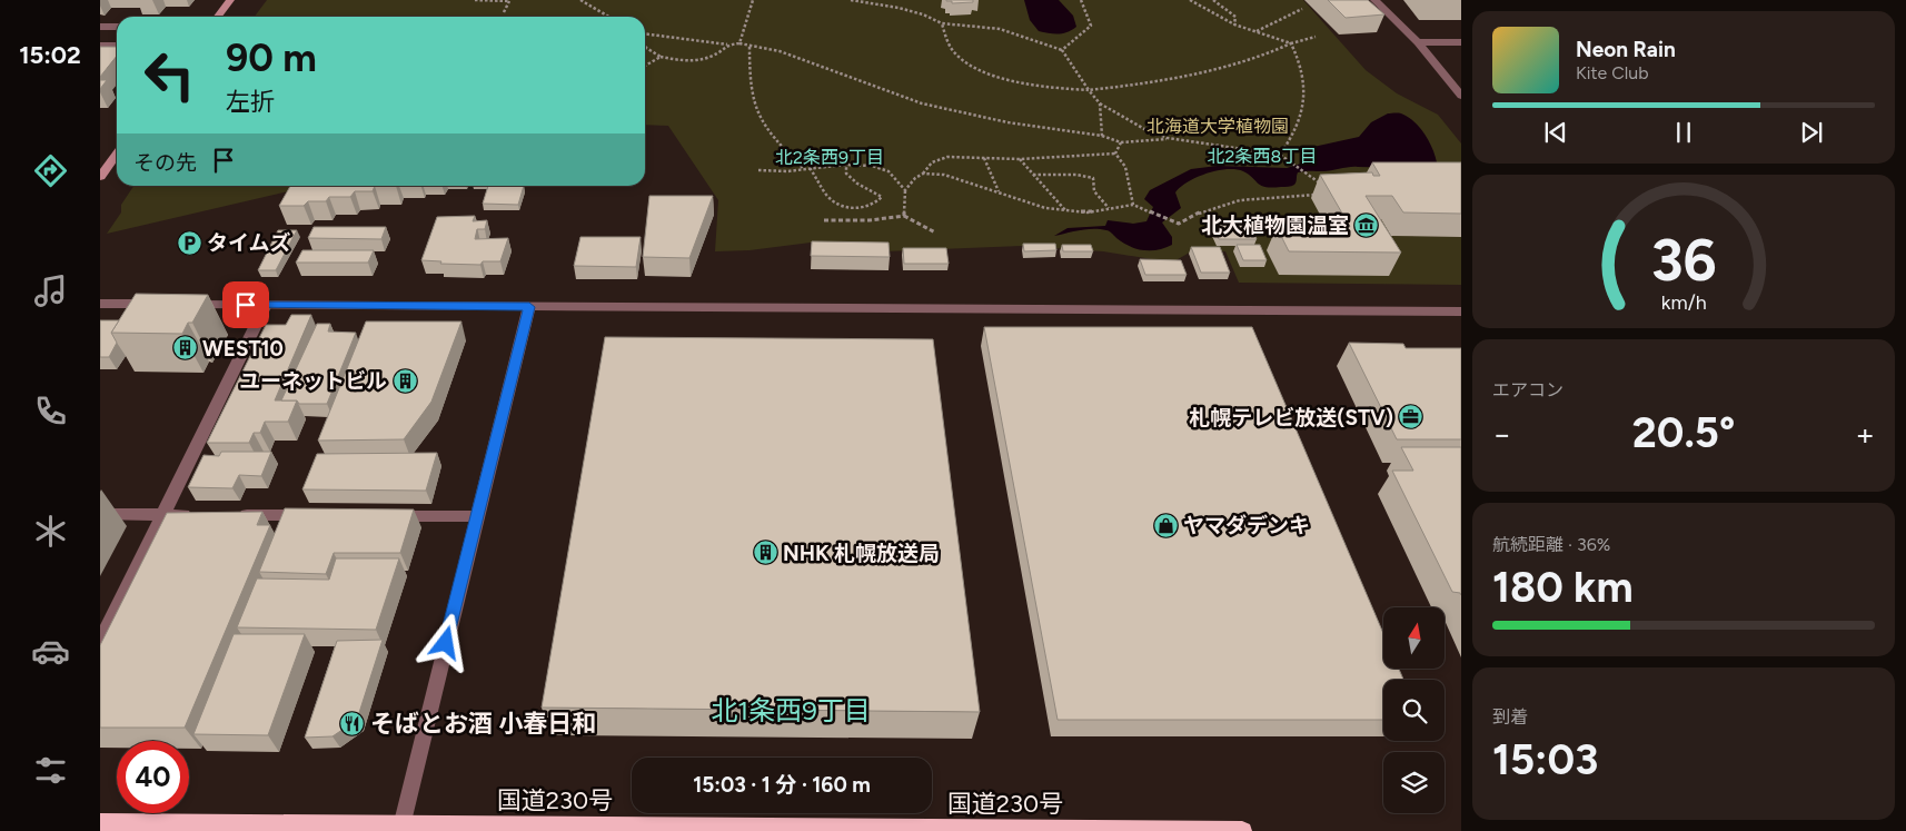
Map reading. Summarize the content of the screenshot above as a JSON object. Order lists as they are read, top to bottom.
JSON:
{
  "streets": {
    "highway": ["国道230号"]
  },
  "districts": ["北2条西8丁目", "北2条西9丁目", "北1条西9丁目"],
  "parks": ["北海道大学植物園"],
  "places": {
    "museum": ["北大植物園温室"],
    "parking": ["タイムズ"],
    "building": ["WEST10", "ユーネットビル", "NHK 札幌放送局"],
    "office": ["札幌テレビ放送(STV)"],
    "shop": ["ヤマダデンキ"],
    "restaurant": ["そばとお酒 小春日和"]
  },
  "north": "top",
  "page": {
    "tabs": "15:02",
    "turn": ["90 m", "左折"],
    "song": ["Neon Rain", "Kite Club"],
    "then": "その先",
    "tile": [
      "エアコン",
      ["航続距離 · 36%", "180 km"],
      ["到着", "15:03"]
    ],
    "heat": ["−", "20.5°", "+"],
    "limit": "40",
    "trip": "15:03 · 1 分 · 160 m",
    "gauge": ["36", "km/h"]
  }
}
